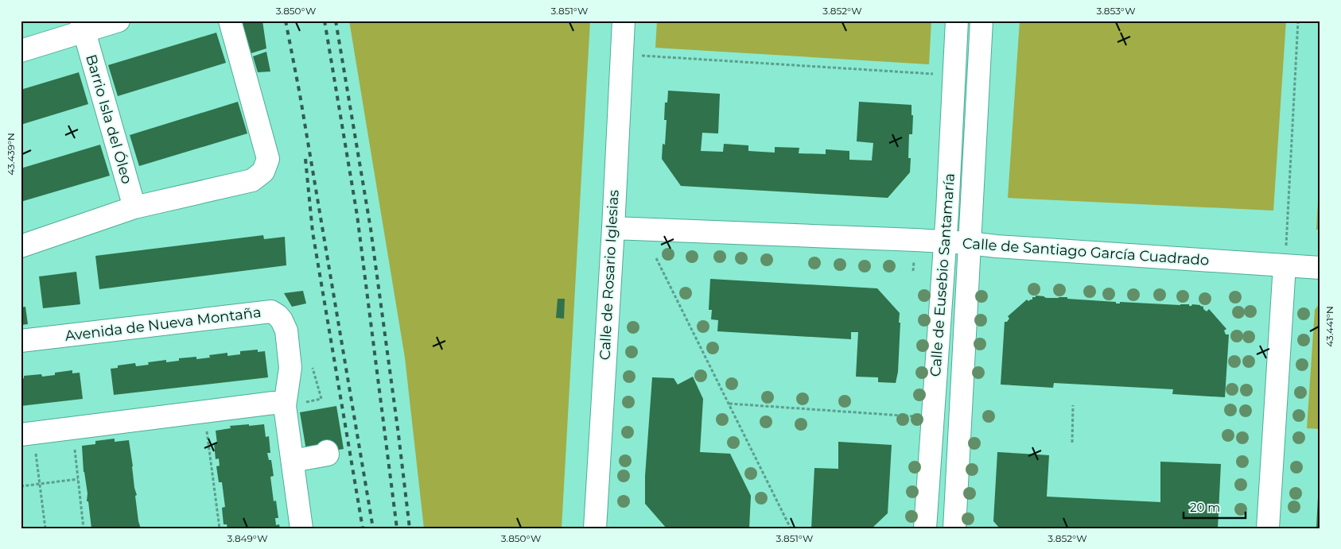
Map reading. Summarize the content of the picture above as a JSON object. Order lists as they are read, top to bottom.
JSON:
{
  "streets": {
    "street": [
      "Barrio Isla del Óleo",
      "Calle de Santiago García Cuadrado",
      "Calle de Rosario Iglesias",
      "Calle de Eusebio Santamaría",
      "Avenida de Nueva Montaña"
    ]
  },
  "crossings": [
    ["Calle de Santiago García Cuadrado", "Calle de Rosario Iglesias"],
    ["Calle de Santiago García Cuadrado", "Calle de Eusebio Santamaría"]
  ],
  "scale_bar": "20 m",
  "coordinates": [
    "3.850°W",
    "3.851°W",
    "3.852°W",
    "3.853°W",
    "43.439°N",
    "43.441°N",
    "3.849°W"
  ]
}
